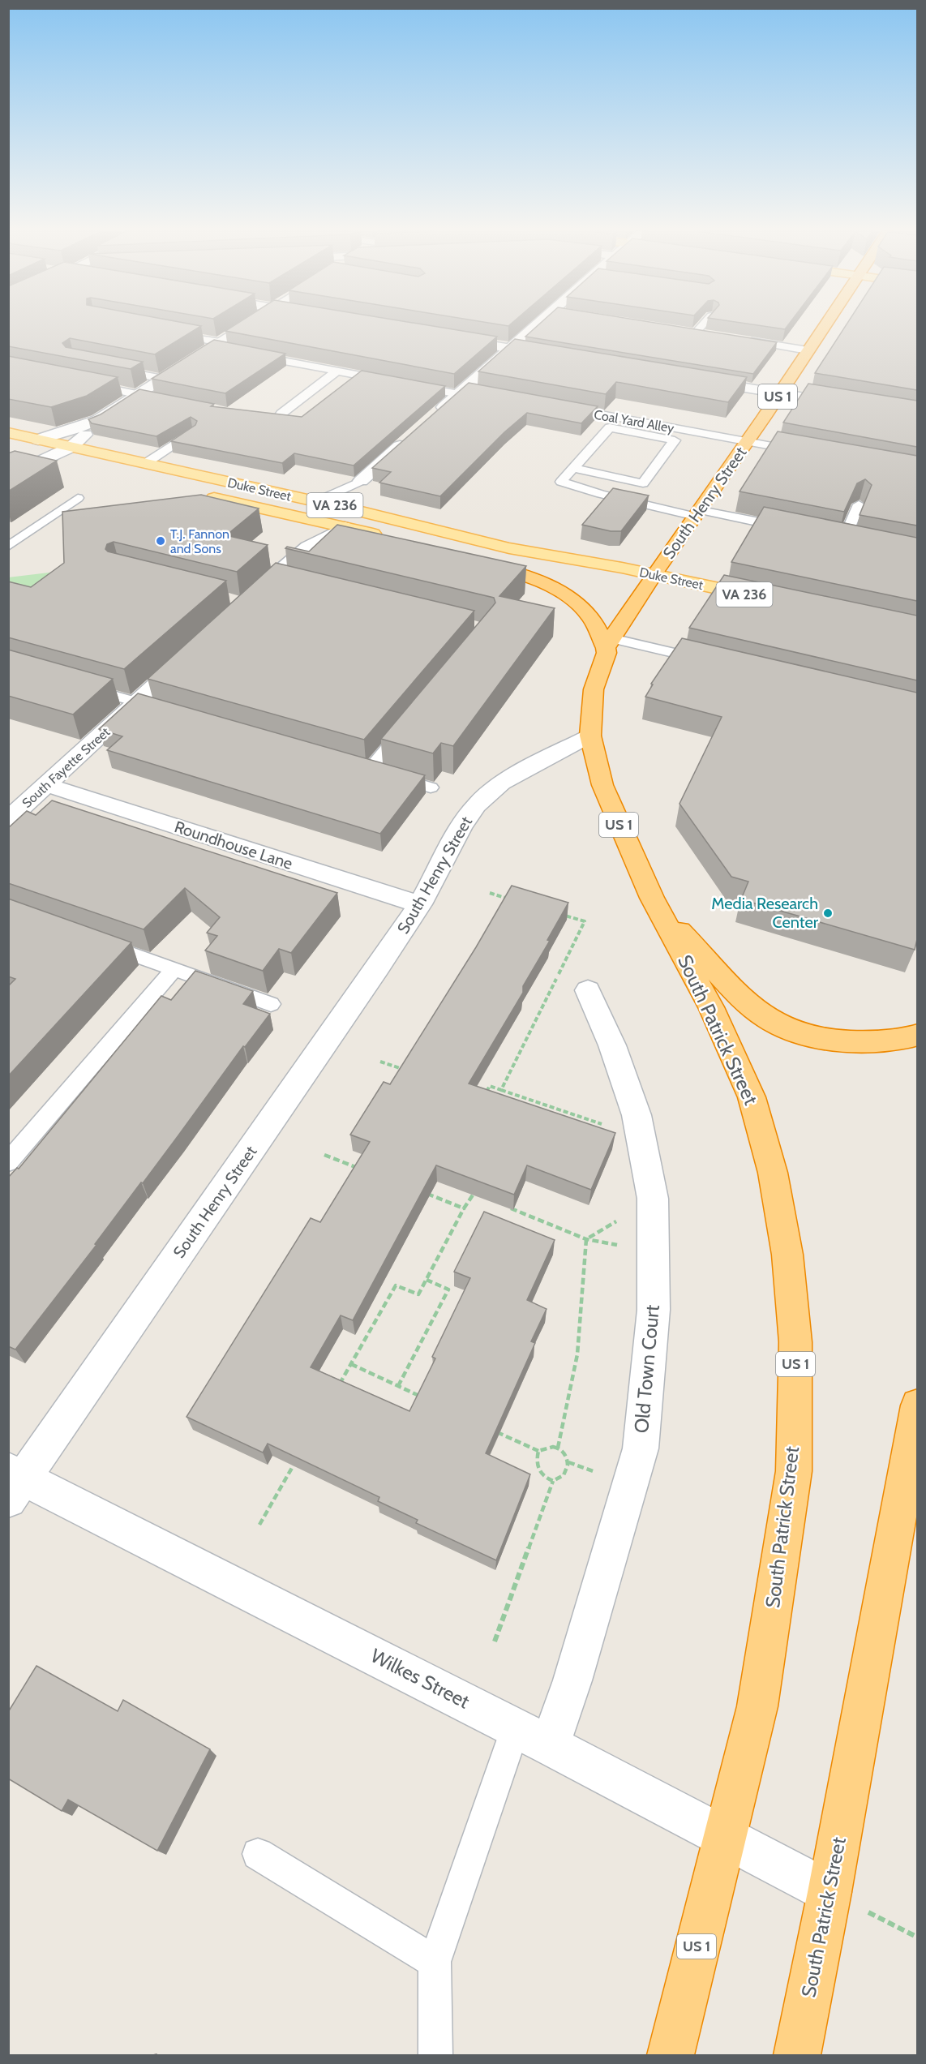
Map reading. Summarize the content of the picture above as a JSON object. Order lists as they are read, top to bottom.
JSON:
{
  "streets": {
    "highway": ["US 1", "South Henry Street", "South Patrick Street"],
    "main road": ["Duke Street", "VA 236"],
    "street": [
      "South Fayette Street",
      "Roundhouse Lane",
      "Old Town Court",
      "Wilkes Street"
    ],
    "lane": ["Coal Yard Alley"]
  },
  "crossings": [
    ["Coal Yard Alley", "South Henry Street"],
    ["Duke Street", "South Henry Street"],
    ["South Henry Street", "Roundhouse Lane"],
    ["South Henry Street", "South Patrick Street"],
    ["South Henry Street", "Wilkes Street"],
    ["South Fayette Street", "Roundhouse Lane"],
    ["South Patrick Street", "Wilkes Street"],
    ["Old Town Court", "Wilkes Street"]
  ],
  "places": ["T.J. Fannon and Sons", "Media Research Center"]
}
